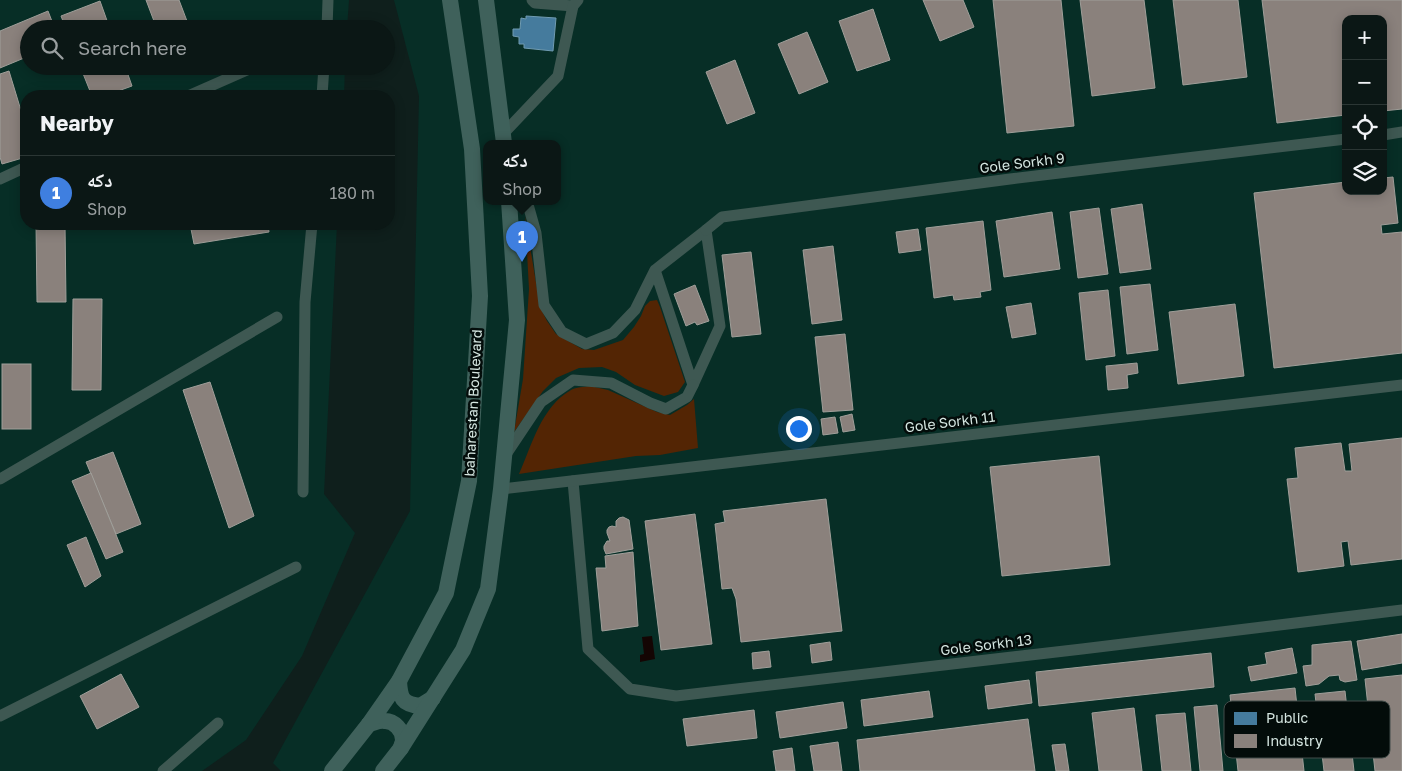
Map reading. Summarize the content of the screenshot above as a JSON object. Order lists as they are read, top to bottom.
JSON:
{
  "streets": {
    "street": [
      "Gole Sorkh 9",
      "baharestan Boulevard",
      "Gole Sorkh 11",
      "Gole Sorkh 13"
    ]
  },
  "crossings": [
    ["Gole Sorkh 11", "Gole Sorkh 13"]
  ],
  "legend": ["Public", "Industry"],
  "page": {
    "map_buttons": ["+", "−"],
    "search": "Search here",
    "heading": "Nearby",
    "popup": ["دکه", "Shop"],
    "list": [
      {
        "mark": "1",
        "name": "دکه",
        "note": "Shop",
        "value": "180 m"
      }
    ],
    "pins": "1"
  }
}
